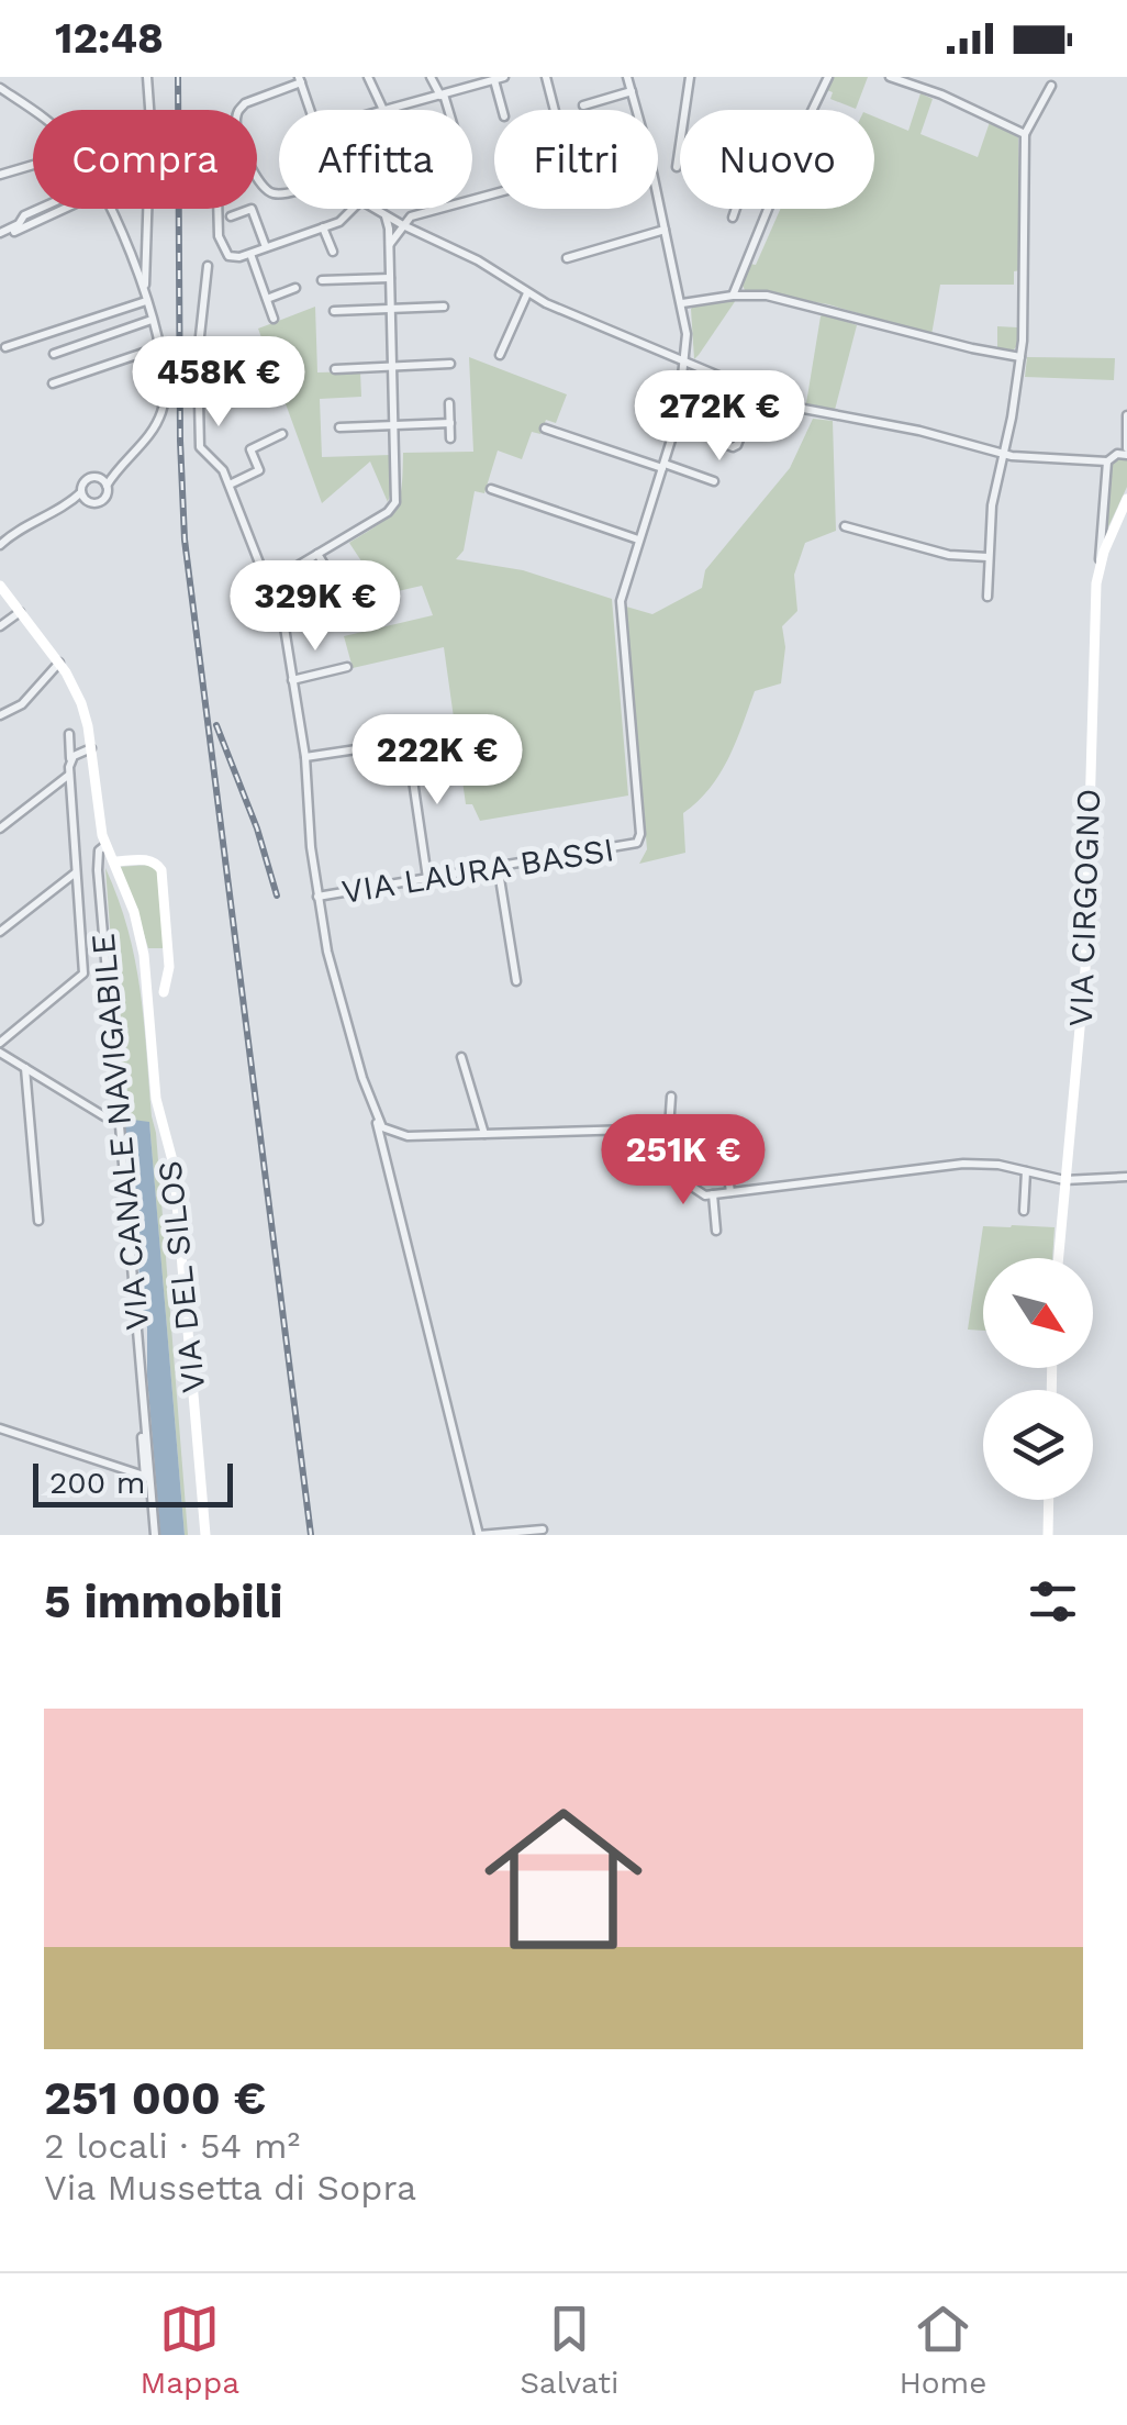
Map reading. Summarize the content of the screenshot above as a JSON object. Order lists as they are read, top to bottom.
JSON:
{
  "streets": {
    "street": [
      "VIA LAURA BASSI",
      "VIA CIRGOGNO",
      "VIA CANALE NAVIGABILE",
      "VIA DEL SILOS"
    ]
  },
  "crossings": [
    ["VIA CANALE NAVIGABILE", "VIA DEL SILOS"]
  ],
  "scale_bar": "200 m",
  "north": "bottom right",
  "page": {
    "status": "12:48",
    "chip": [
      "Compra",
      "Affitta",
      "Filtri",
      "Nuovo"
    ],
    "price": [
      "458K €",
      "272K €",
      "329K €",
      "222K €",
      "251K €"
    ],
    "scale": "200 m",
    "heading": "5 immobili",
    "list": [
      {
        "name": "251 000 €",
        "note": "2 locali · 54 m² · Via Mussetta di Sopra"
      }
    ],
    "tabs": ["Mappa", "Salvati", "Home"]
  }
}
